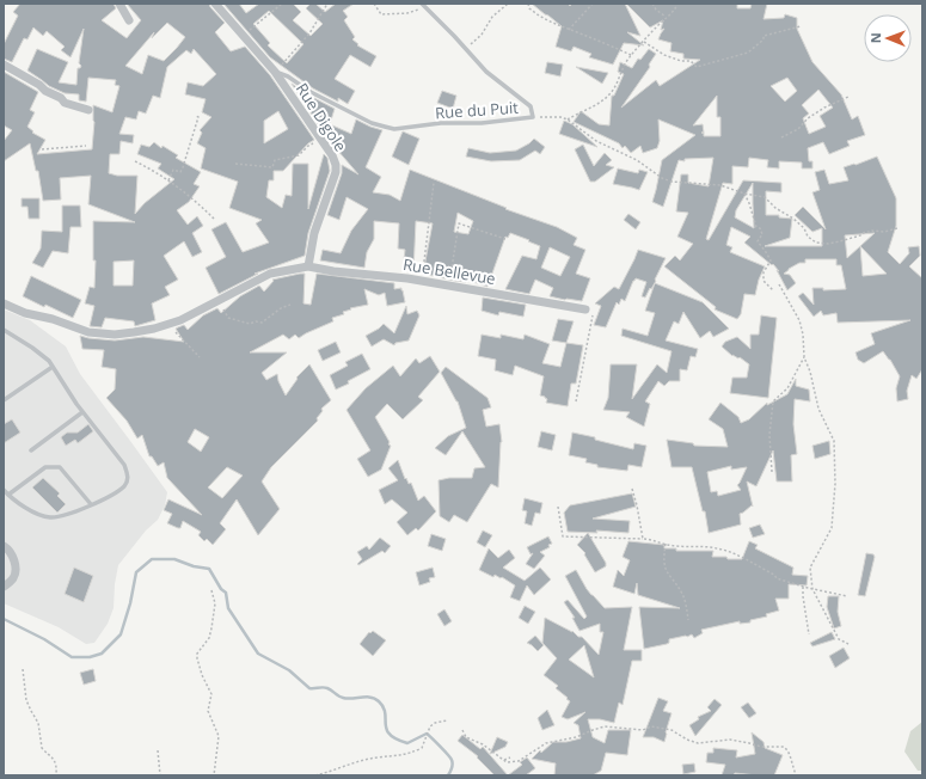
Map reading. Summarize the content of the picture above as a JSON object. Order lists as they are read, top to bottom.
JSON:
{
  "streets": {
    "street": ["Rue Digole", "Rue Bellevue"],
    "lane": ["Rue du Puit"]
  },
  "crossings": [
    ["Rue du Puit", "Rue Digole"],
    ["Rue Digole", "Rue Bellevue"]
  ],
  "north": "left"
}
